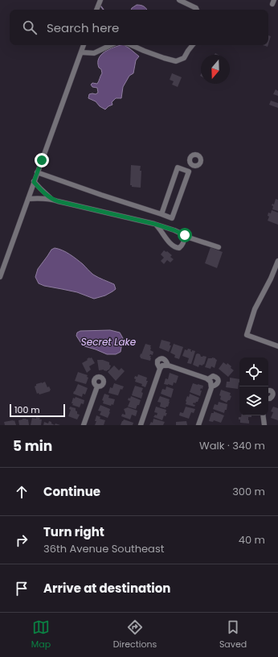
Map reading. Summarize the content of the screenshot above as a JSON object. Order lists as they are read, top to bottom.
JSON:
{
  "water": ["Secret Lake"],
  "scale_bar": "100 m",
  "north": "bottom",
  "page": {
    "search": "Search here",
    "scale": "100 m",
    "heading": ["5 min", "Walk · 340 m"],
    "list": [
      ["Continue", "300 m"],
      ["Turn right", "36th Avenue Southeast", "40 m"],
      "Arrive at destination"
    ],
    "nav": ["Map", "Directions", "Saved"]
  }
}
